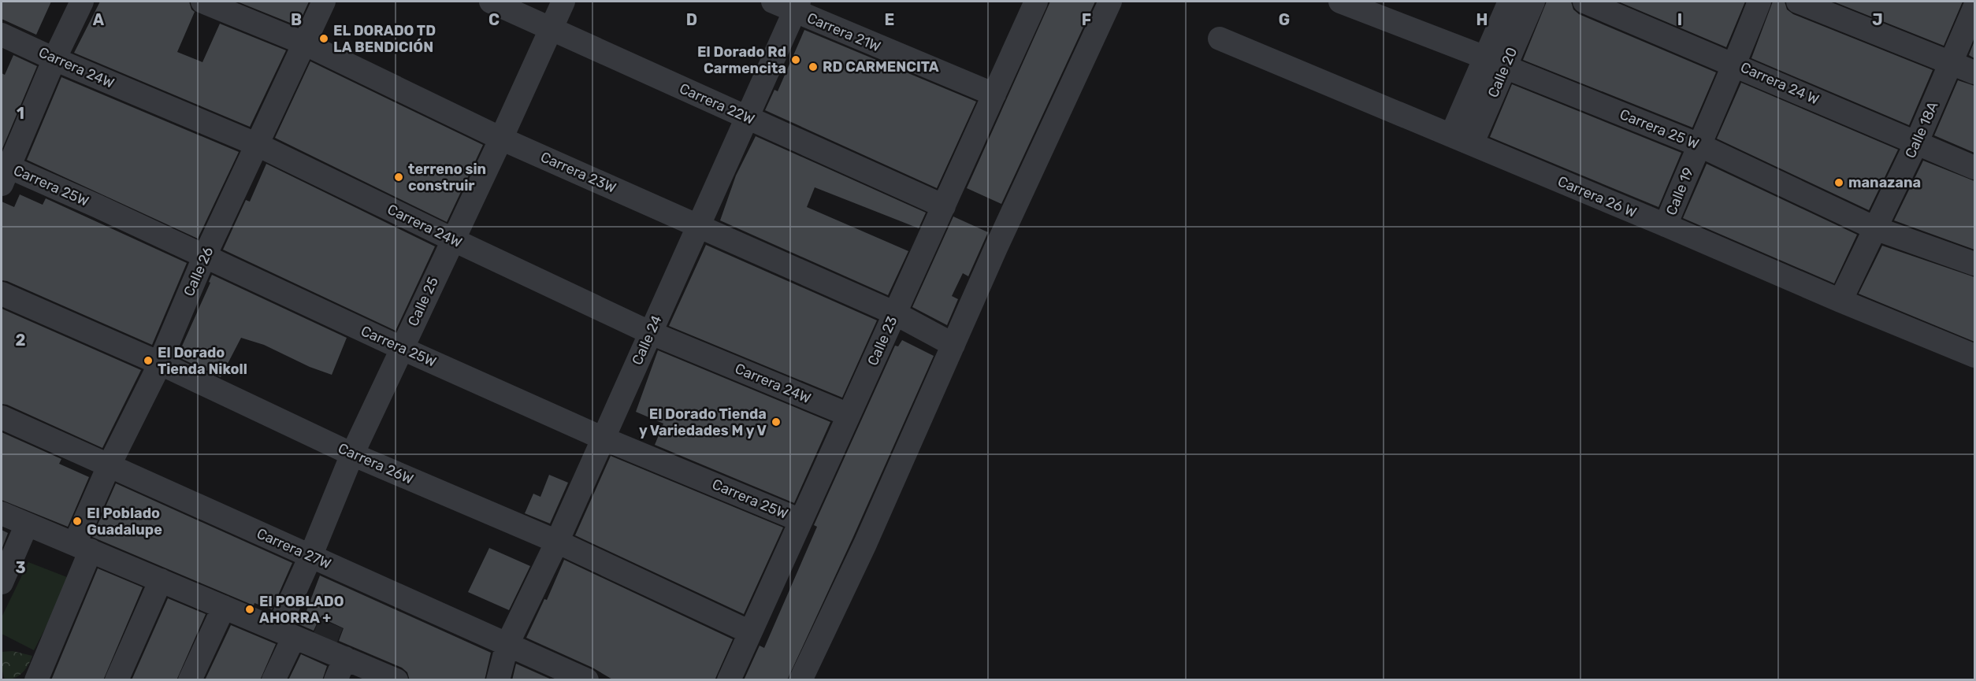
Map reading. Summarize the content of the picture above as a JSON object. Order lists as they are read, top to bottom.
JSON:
{
  "streets": {
    "street": [
      "Carrera 21W",
      "Carrera 24W",
      "Calle 20",
      "Carrera 24 W",
      "Carrera 22W",
      "Carrera 25 W",
      "Calle 18A",
      "Carrera 23W",
      "Carrera 25W",
      "Calle 19",
      "Carrera 26 W",
      "Calle 26",
      "Calle 25",
      "Calle 24",
      "Calle 23",
      "Carrera 26W",
      "Carrera 27W"
    ]
  },
  "crossings": [
    ["Carrera 21W", "Calle 24"],
    ["Carrera 21W", "Calle 23"],
    ["Carrera 24W", "Calle 26"],
    ["Carrera 24W", "Calle 25"],
    ["Carrera 24W", "Calle 24"],
    ["Carrera 24W", "Calle 23"],
    ["Calle 20", "Carrera 25 W"],
    ["Calle 20", "Carrera 26 W"],
    ["Carrera 24 W", "Calle 18A"],
    ["Carrera 24 W", "Calle 19"],
    ["Carrera 22W", "Calle 25"],
    ["Carrera 22W", "Calle 24"],
    ["Carrera 22W", "Calle 23"],
    ["Carrera 25 W", "Calle 18A"],
    ["Carrera 25 W", "Calle 19"],
    ["Calle 18A", "Carrera 26 W"],
    ["Carrera 23W", "Calle 26"],
    ["Carrera 23W", "Calle 25"],
    ["Carrera 23W", "Calle 24"],
    ["Carrera 23W", "Calle 23"],
    ["Carrera 25W", "Calle 26"],
    ["Carrera 25W", "Calle 25"],
    ["Carrera 25W", "Calle 24"],
    ["Carrera 25W", "Calle 23"],
    ["Calle 19", "Carrera 26 W"],
    ["Calle 26", "Carrera 26W"],
    ["Calle 26", "Carrera 27W"],
    ["Calle 25", "Carrera 26W"],
    ["Calle 25", "Carrera 27W"],
    ["Calle 24", "Carrera 26W"],
    ["Calle 24", "Carrera 27W"],
    ["Calle 23", "Carrera 26W"]
  ],
  "places": [
    "EL DORADO TD LA BENDICIÓN",
    "El Dorado Rd Carmencita",
    "RD CARMENCITA",
    "terreno sin construir",
    "manazana",
    "El Dorado Tienda Nikoll",
    "El Dorado Tienda y Variedades M y V",
    "El Poblado Guadalupe",
    "El POBLADO AHORRA +"
  ],
  "grid": {
    "columns": [
      "A",
      "B",
      "C",
      "D",
      "E",
      "F",
      "G",
      "H",
      "I",
      "J"
    ],
    "rows": ["1", "2", "3"]
  }
}
